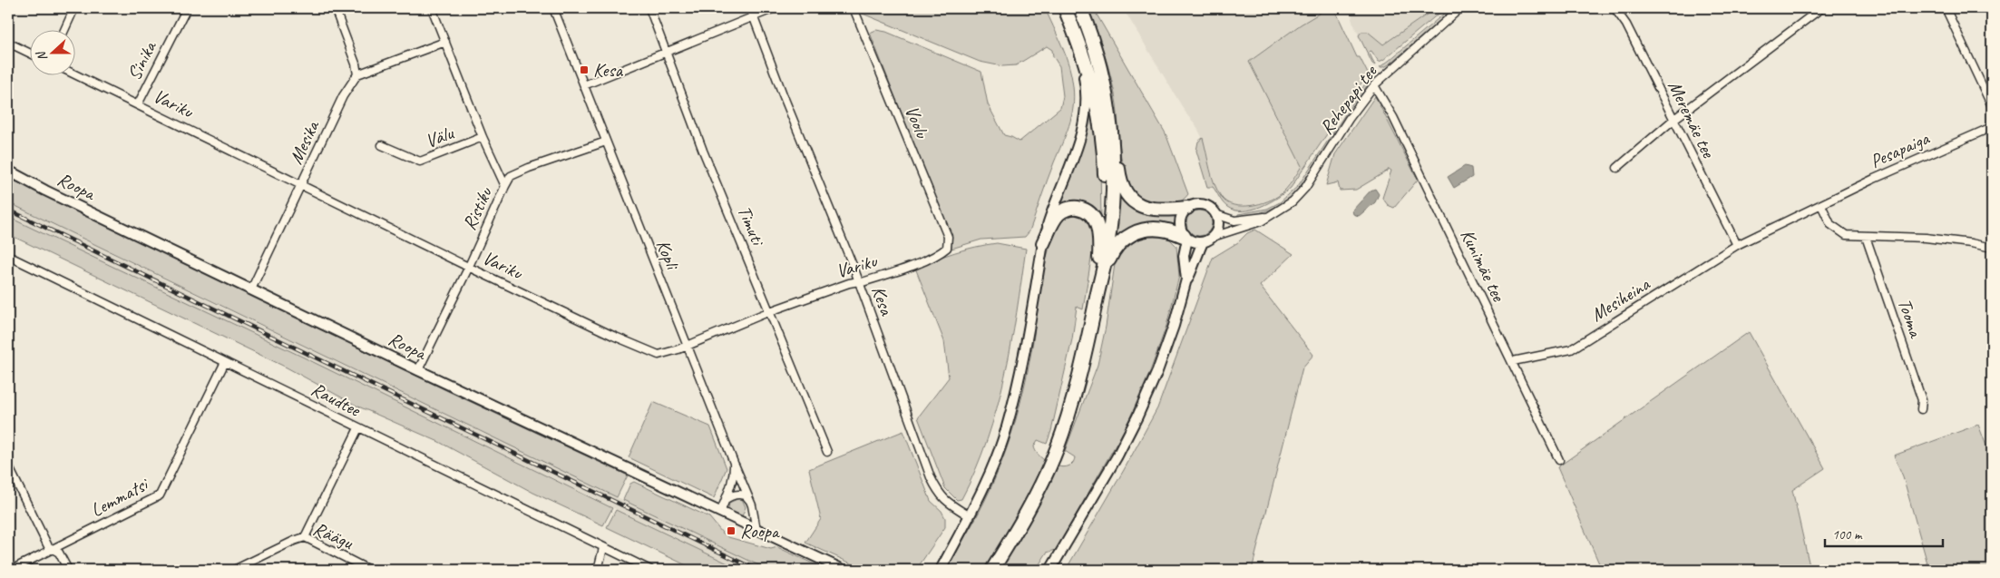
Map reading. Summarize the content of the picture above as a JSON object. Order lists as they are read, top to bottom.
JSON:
{
  "streets": {
    "street": [
      "Sinika",
      "Rehepapi tee",
      "Variku",
      "Meremäe tee",
      "Voolu",
      "Välu",
      "Mesika",
      "Pesapaiga",
      "Roopa",
      "Ristiku",
      "Timuti",
      "Kopli",
      "Kunimäe tee",
      "Mesiheina",
      "Kesa",
      "Tooma",
      "Raudtee",
      "Lemmatsi",
      "Räägu"
    ]
  },
  "crossings": [
    ["Sinika", "Variku"],
    ["Rehepapi tee", "Kunimäe tee"],
    ["Variku", "Voolu"],
    ["Variku", "Mesika"],
    ["Variku", "Ristiku"],
    ["Variku", "Timuti"],
    ["Variku", "Kopli"],
    ["Variku", "Kesa"],
    ["Meremäe tee", "Pesapaiga"],
    ["Meremäe tee", "Mesiheina"],
    ["Välu", "Ristiku"],
    ["Mesika", "Roopa"],
    ["Pesapaiga", "Mesiheina"],
    ["Roopa", "Ristiku"],
    ["Roopa", "Kopli"],
    ["Kunimäe tee", "Mesiheina"],
    ["Raudtee", "Lemmatsi"]
  ],
  "places": {
    "transit": ["Kesa", "Roopa"]
  },
  "scale_bar": "100 m",
  "north": "left"
}
